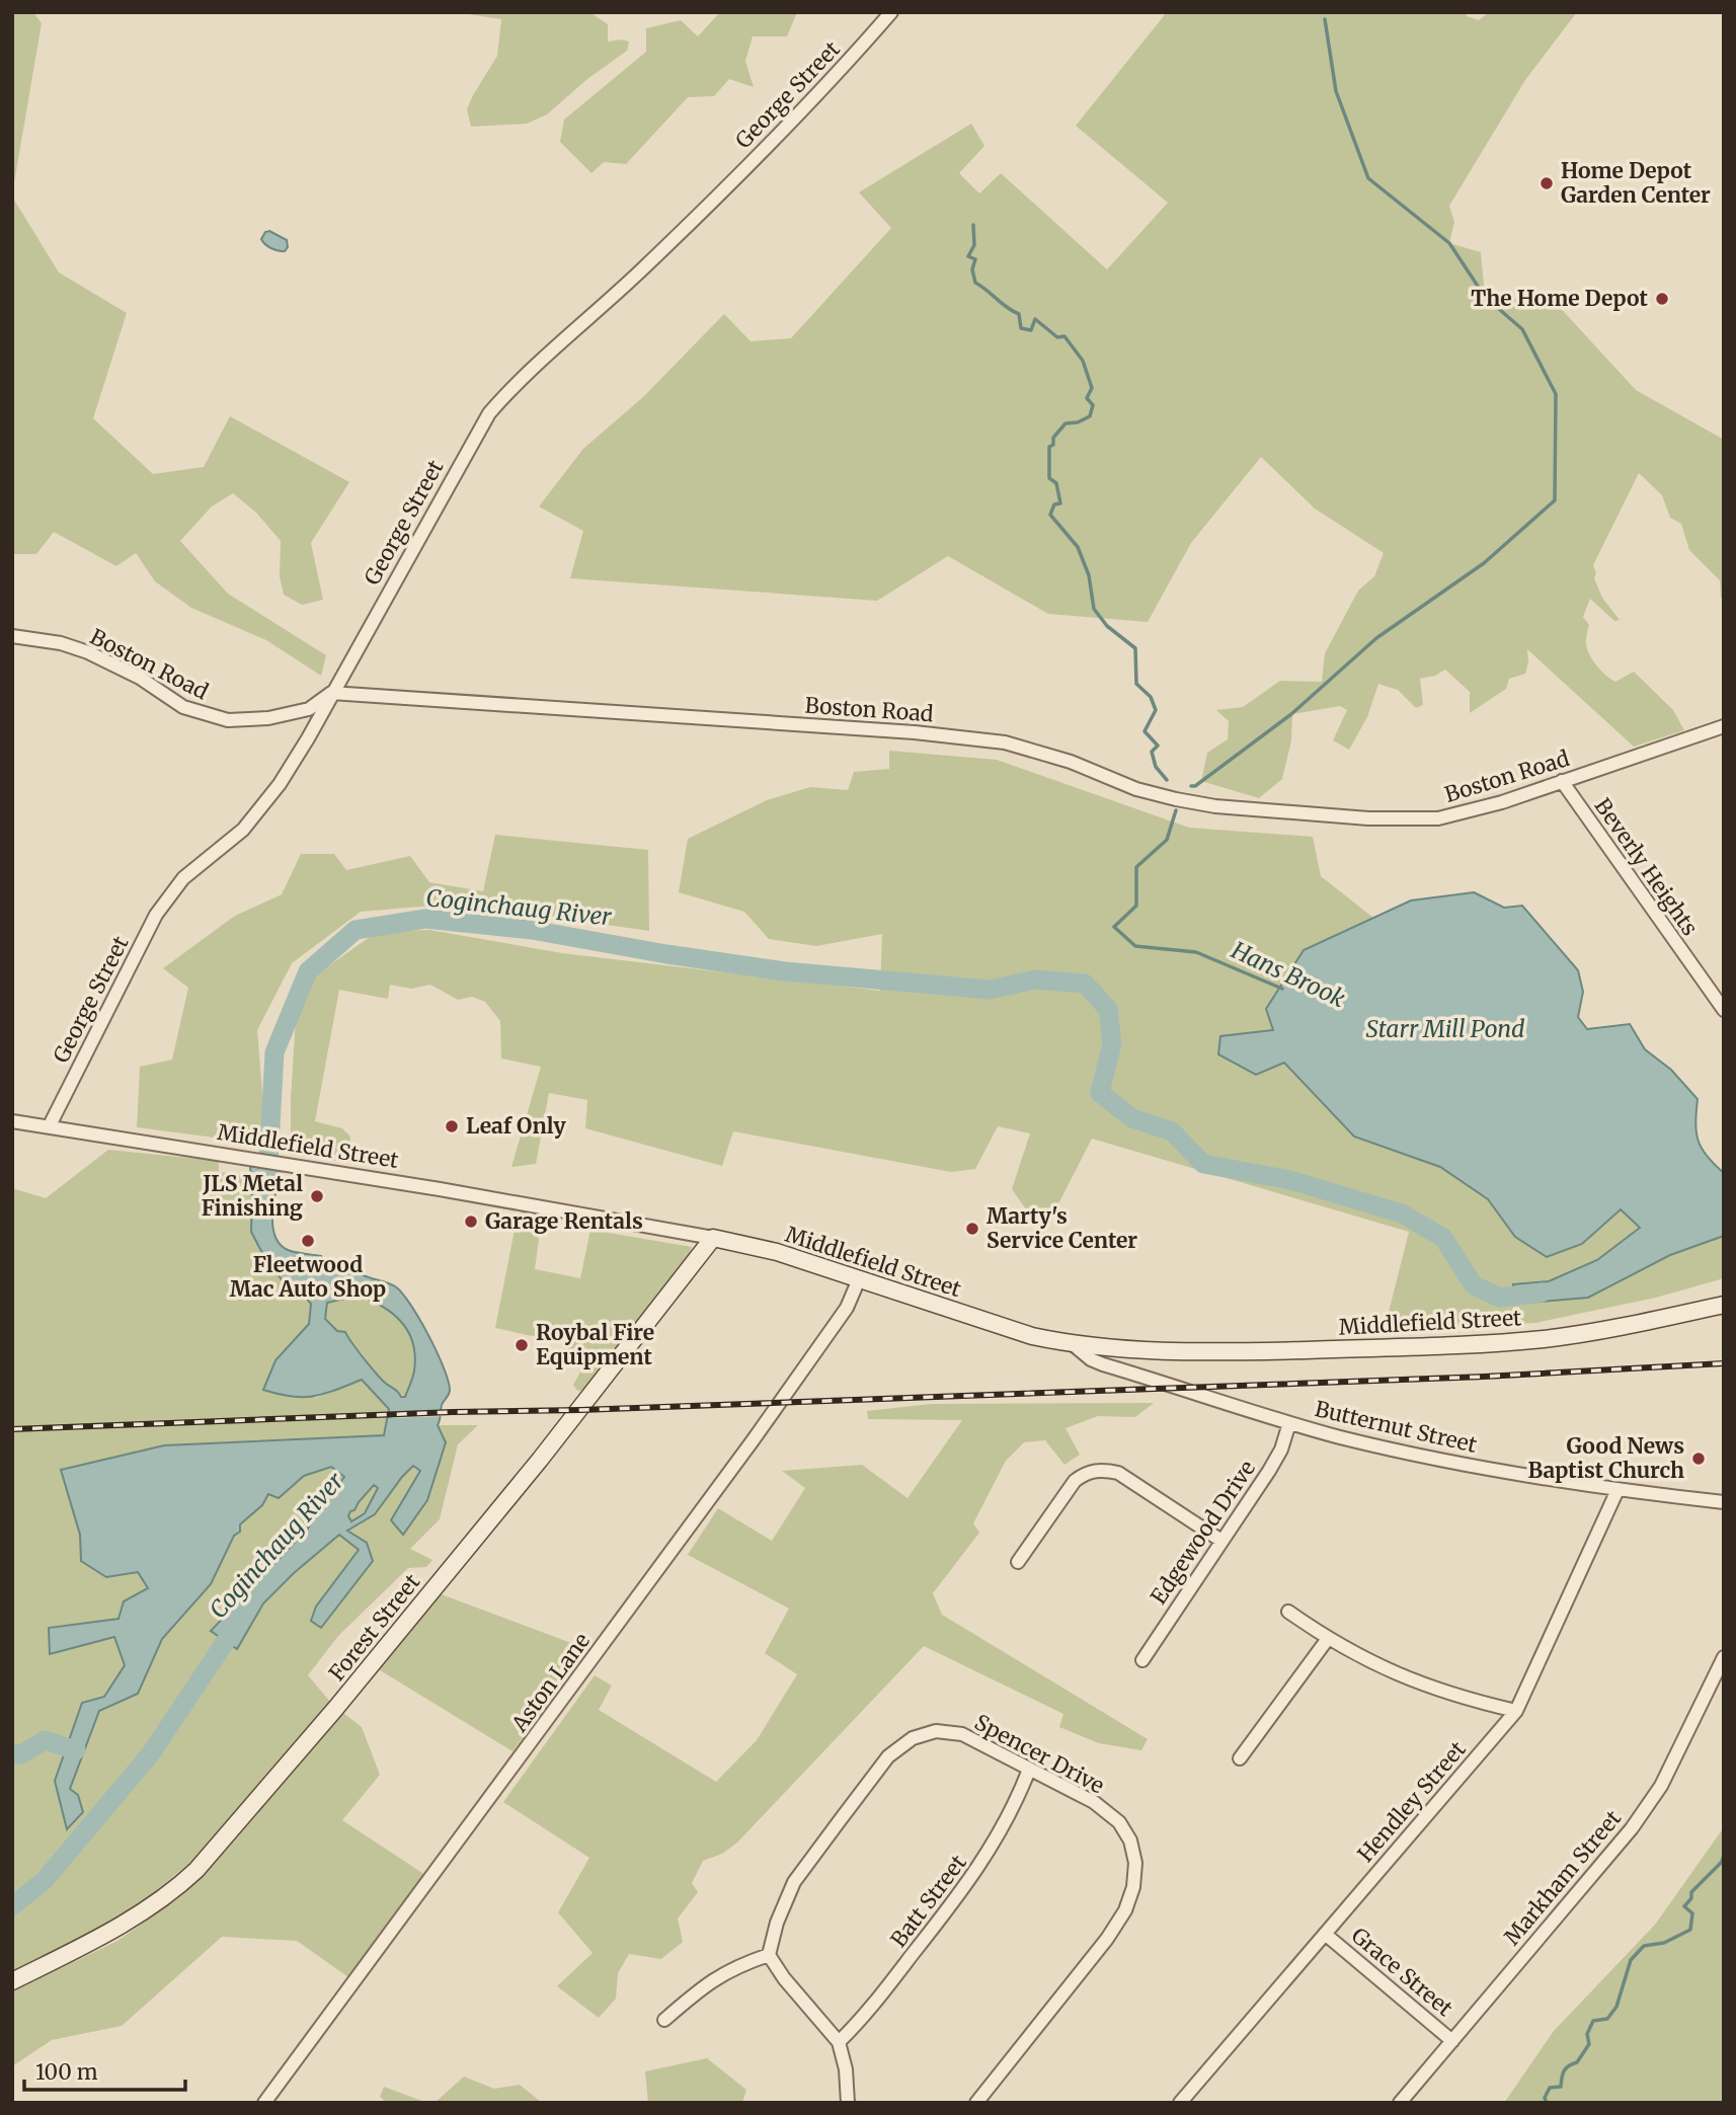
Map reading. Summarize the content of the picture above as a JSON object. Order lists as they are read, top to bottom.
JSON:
{
  "streets": {
    "main road": ["Middlefield Street", "Forest Street"],
    "street": [
      "George Street",
      "Boston Road",
      "Beverly Heights",
      "Butternut Street",
      "Edgewood Drive",
      "Aston Lane",
      "Spencer Drive",
      "Hendley Street",
      "Markham Street",
      "Batt Street",
      "Grace Street"
    ]
  },
  "crossings": [
    ["George Street", "Boston Road"],
    ["George Street", "Middlefield Street"],
    ["Boston Road", "Beverly Heights"],
    ["Middlefield Street", "Butternut Street"],
    ["Middlefield Street", "Forest Street"],
    ["Middlefield Street", "Aston Lane"],
    ["Butternut Street", "Edgewood Drive"],
    ["Butternut Street", "Hendley Street"],
    ["Spencer Drive", "Batt Street"],
    ["Hendley Street", "Grace Street"],
    ["Markham Street", "Grace Street"]
  ],
  "water": ["Coginchaug River", "Hans Brook", "Starr Mill Pond"],
  "places": [
    "Home Depot Garden Center",
    "The Home Depot",
    "Leaf Only",
    "JLS Metal Finishing",
    "Garage Rentals",
    "Marty's Service Center",
    "Fleetwood Mac Auto Shop",
    "Roybal Fire Equipment",
    "Good News Baptist Church"
  ],
  "scale_bar": "100 m"
}
